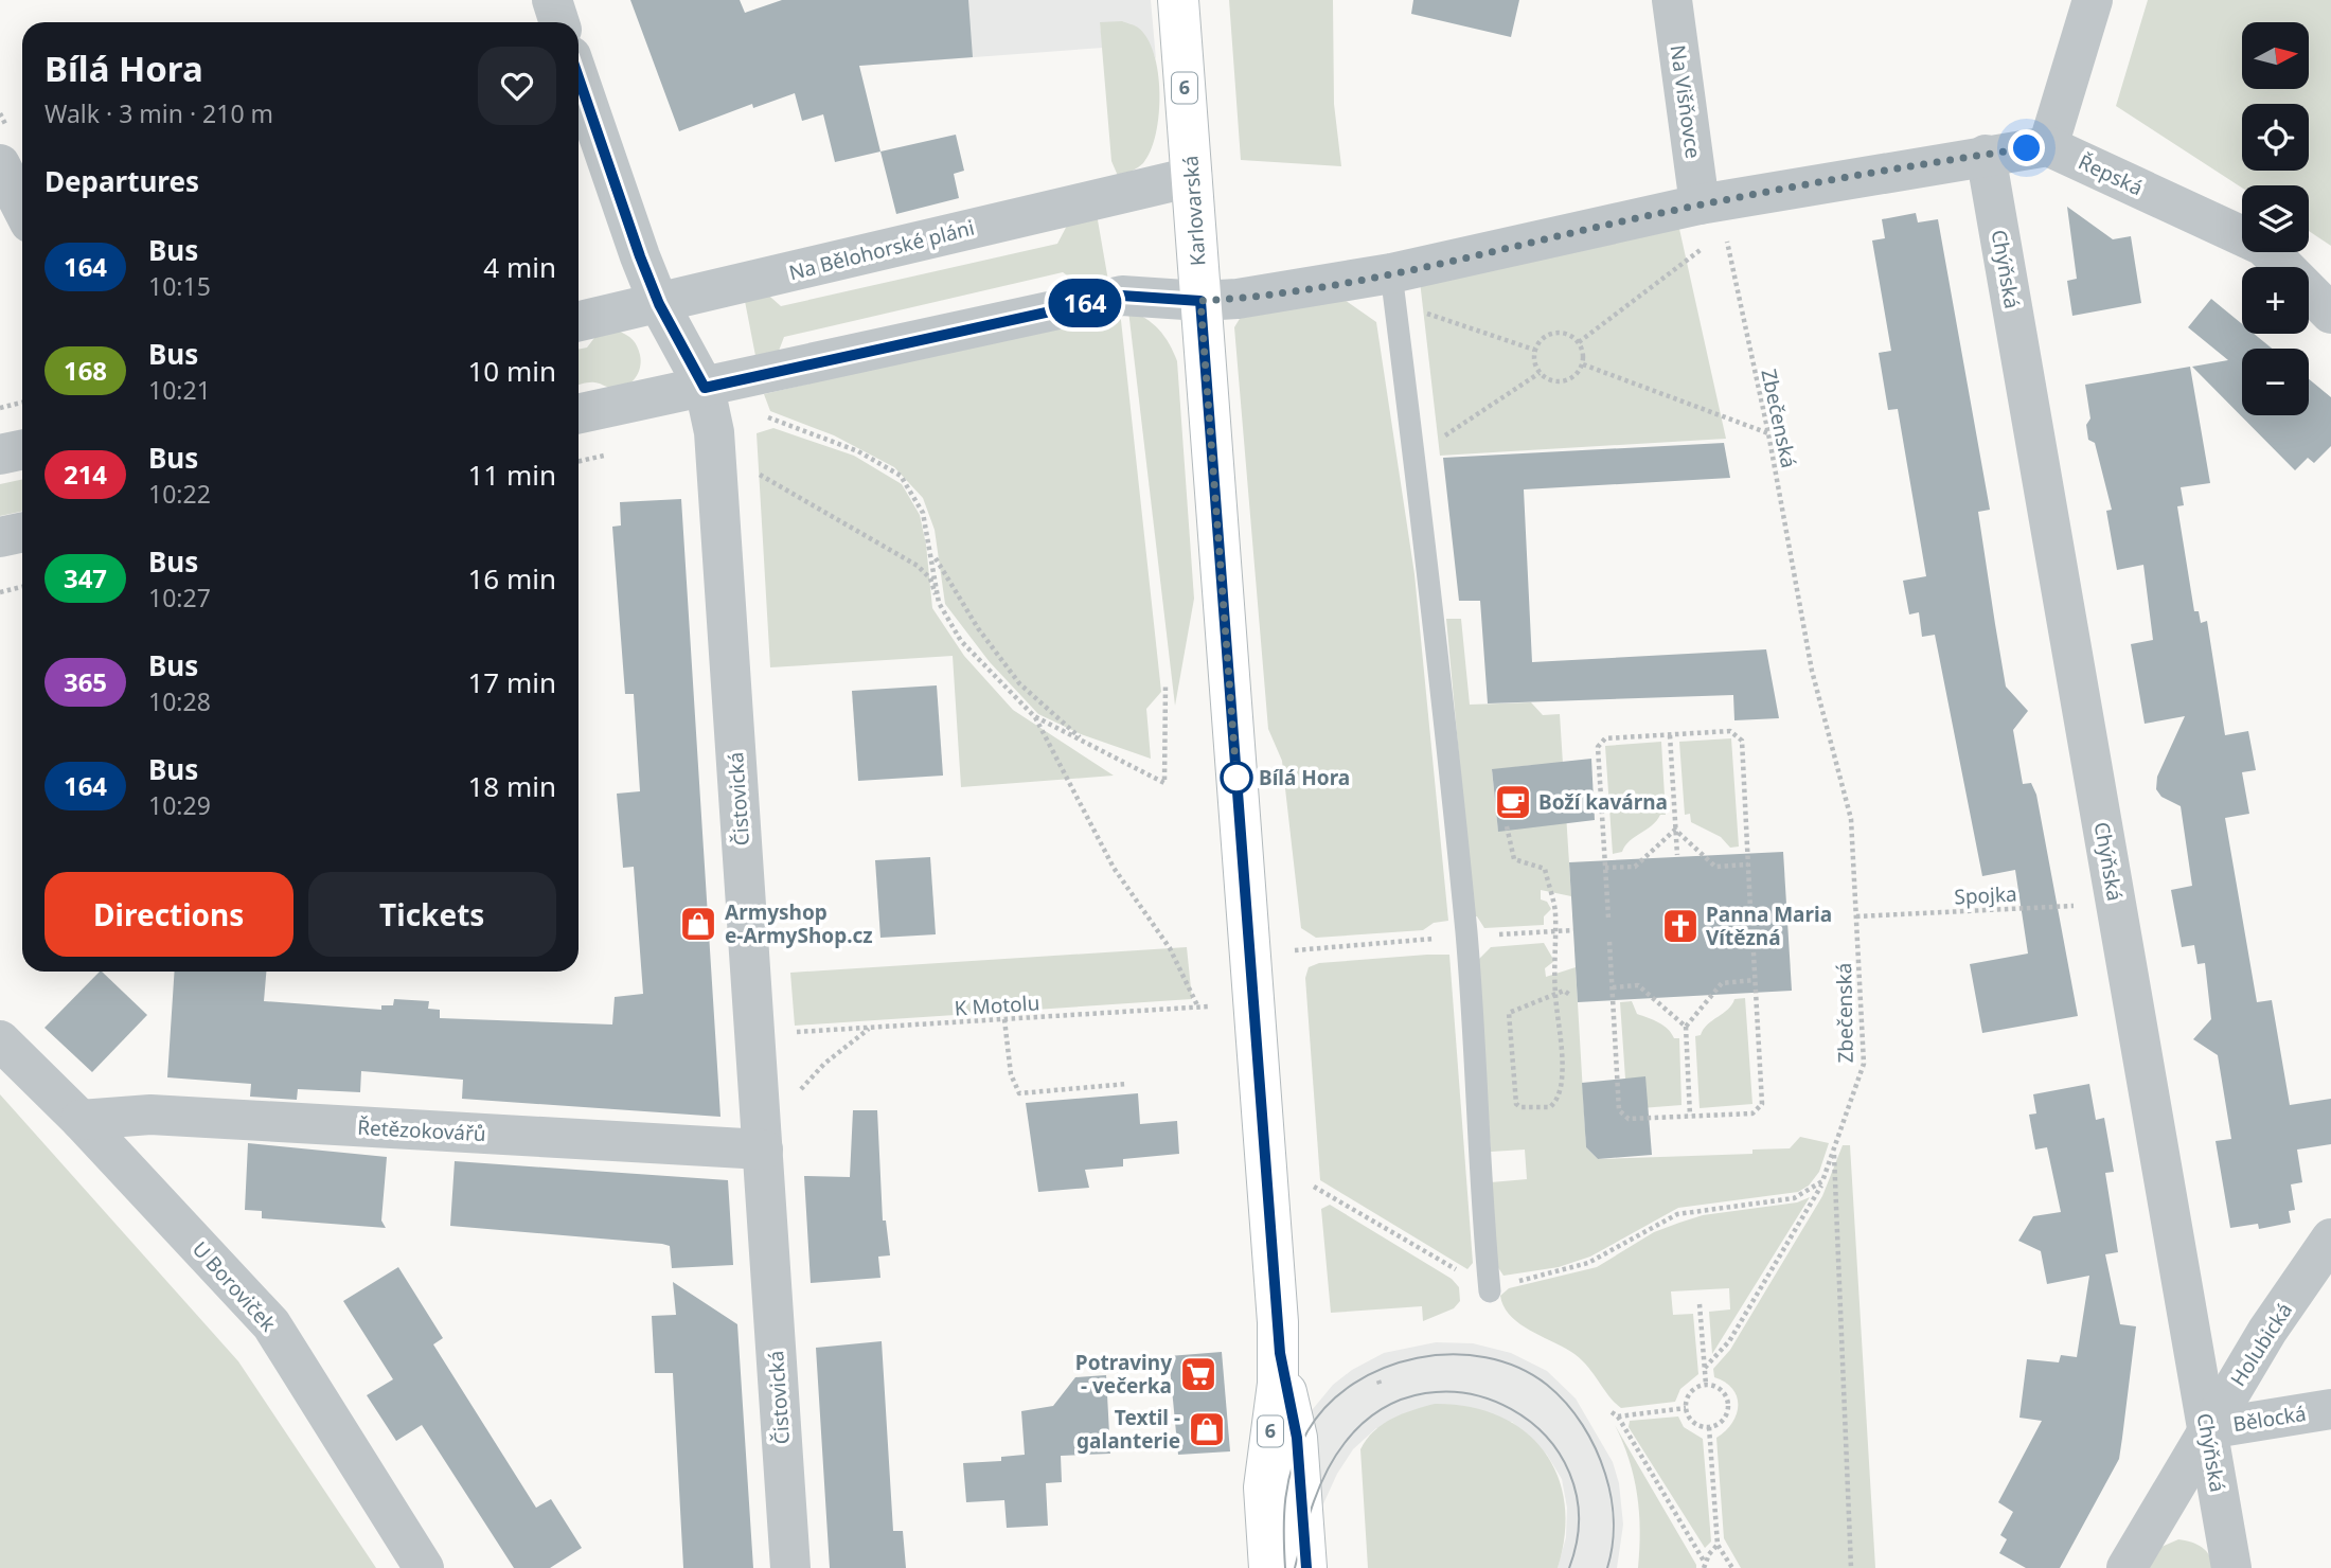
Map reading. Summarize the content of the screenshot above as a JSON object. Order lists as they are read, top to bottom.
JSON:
{
  "streets": {
    "main road": ["6", "Karlovarská"],
    "street": [
      "Na Višňovce",
      "Řepská",
      "Na Bělohorské pláni",
      "Chýňská",
      "Čistovická",
      "Řetězokovářů",
      "U Boroviček",
      "Holubická",
      "Bělocká"
    ],
    "path": ["Zbečenská", "Spojka", "K Motolu"]
  },
  "crossings": [
    ["Na Višňovce", "Zbečenská"],
    ["Karlovarská", "Na Bělohorské pláni"],
    ["Na Bělohorské pláni", "Čistovická"],
    ["Chýňská", "Spojka"],
    ["Chýňská", "Holubická"],
    ["Chýňská", "Bělocká"],
    ["Zbečenská", "Spojka"],
    ["Čistovická", "Řetězokovářů"],
    ["Řetězokovářů", "U Boroviček"],
    ["Holubická", "Bělocká"]
  ],
  "places": {
    "other": ["Bílá Hora"],
    "cafe": ["Boží kavárna"],
    "shop": ["Armyshop e-ArmyShop.cz", "Textil - galanterie"],
    "church": ["Panna Maria Vítězná"],
    "supermarket": ["Potraviny - večerka"]
  },
  "lines": ["bus line 164"],
  "north": "right",
  "page": {
    "on_map": "164",
    "map_buttons": ["+", "−"],
    "heading": [
      ["Bílá Hora", "Walk · 3 min · 210 m"],
      "Departures"
    ],
    "list": [
      {
        "mark": "164",
        "name": "Bus",
        "note": "10:15",
        "value": "4 min"
      },
      {
        "mark": "168",
        "name": "Bus",
        "note": "10:21",
        "value": "10 min"
      },
      {
        "mark": "214",
        "name": "Bus",
        "note": "10:22",
        "value": "11 min"
      },
      {
        "mark": "347",
        "name": "Bus",
        "note": "10:27",
        "value": "16 min"
      },
      {
        "mark": "365",
        "name": "Bus",
        "note": "10:28",
        "value": "17 min"
      },
      {
        "mark": "164",
        "name": "Bus",
        "note": "10:29",
        "value": "18 min"
      }
    ],
    "buttons": ["Directions", "Tickets"]
  }
}
